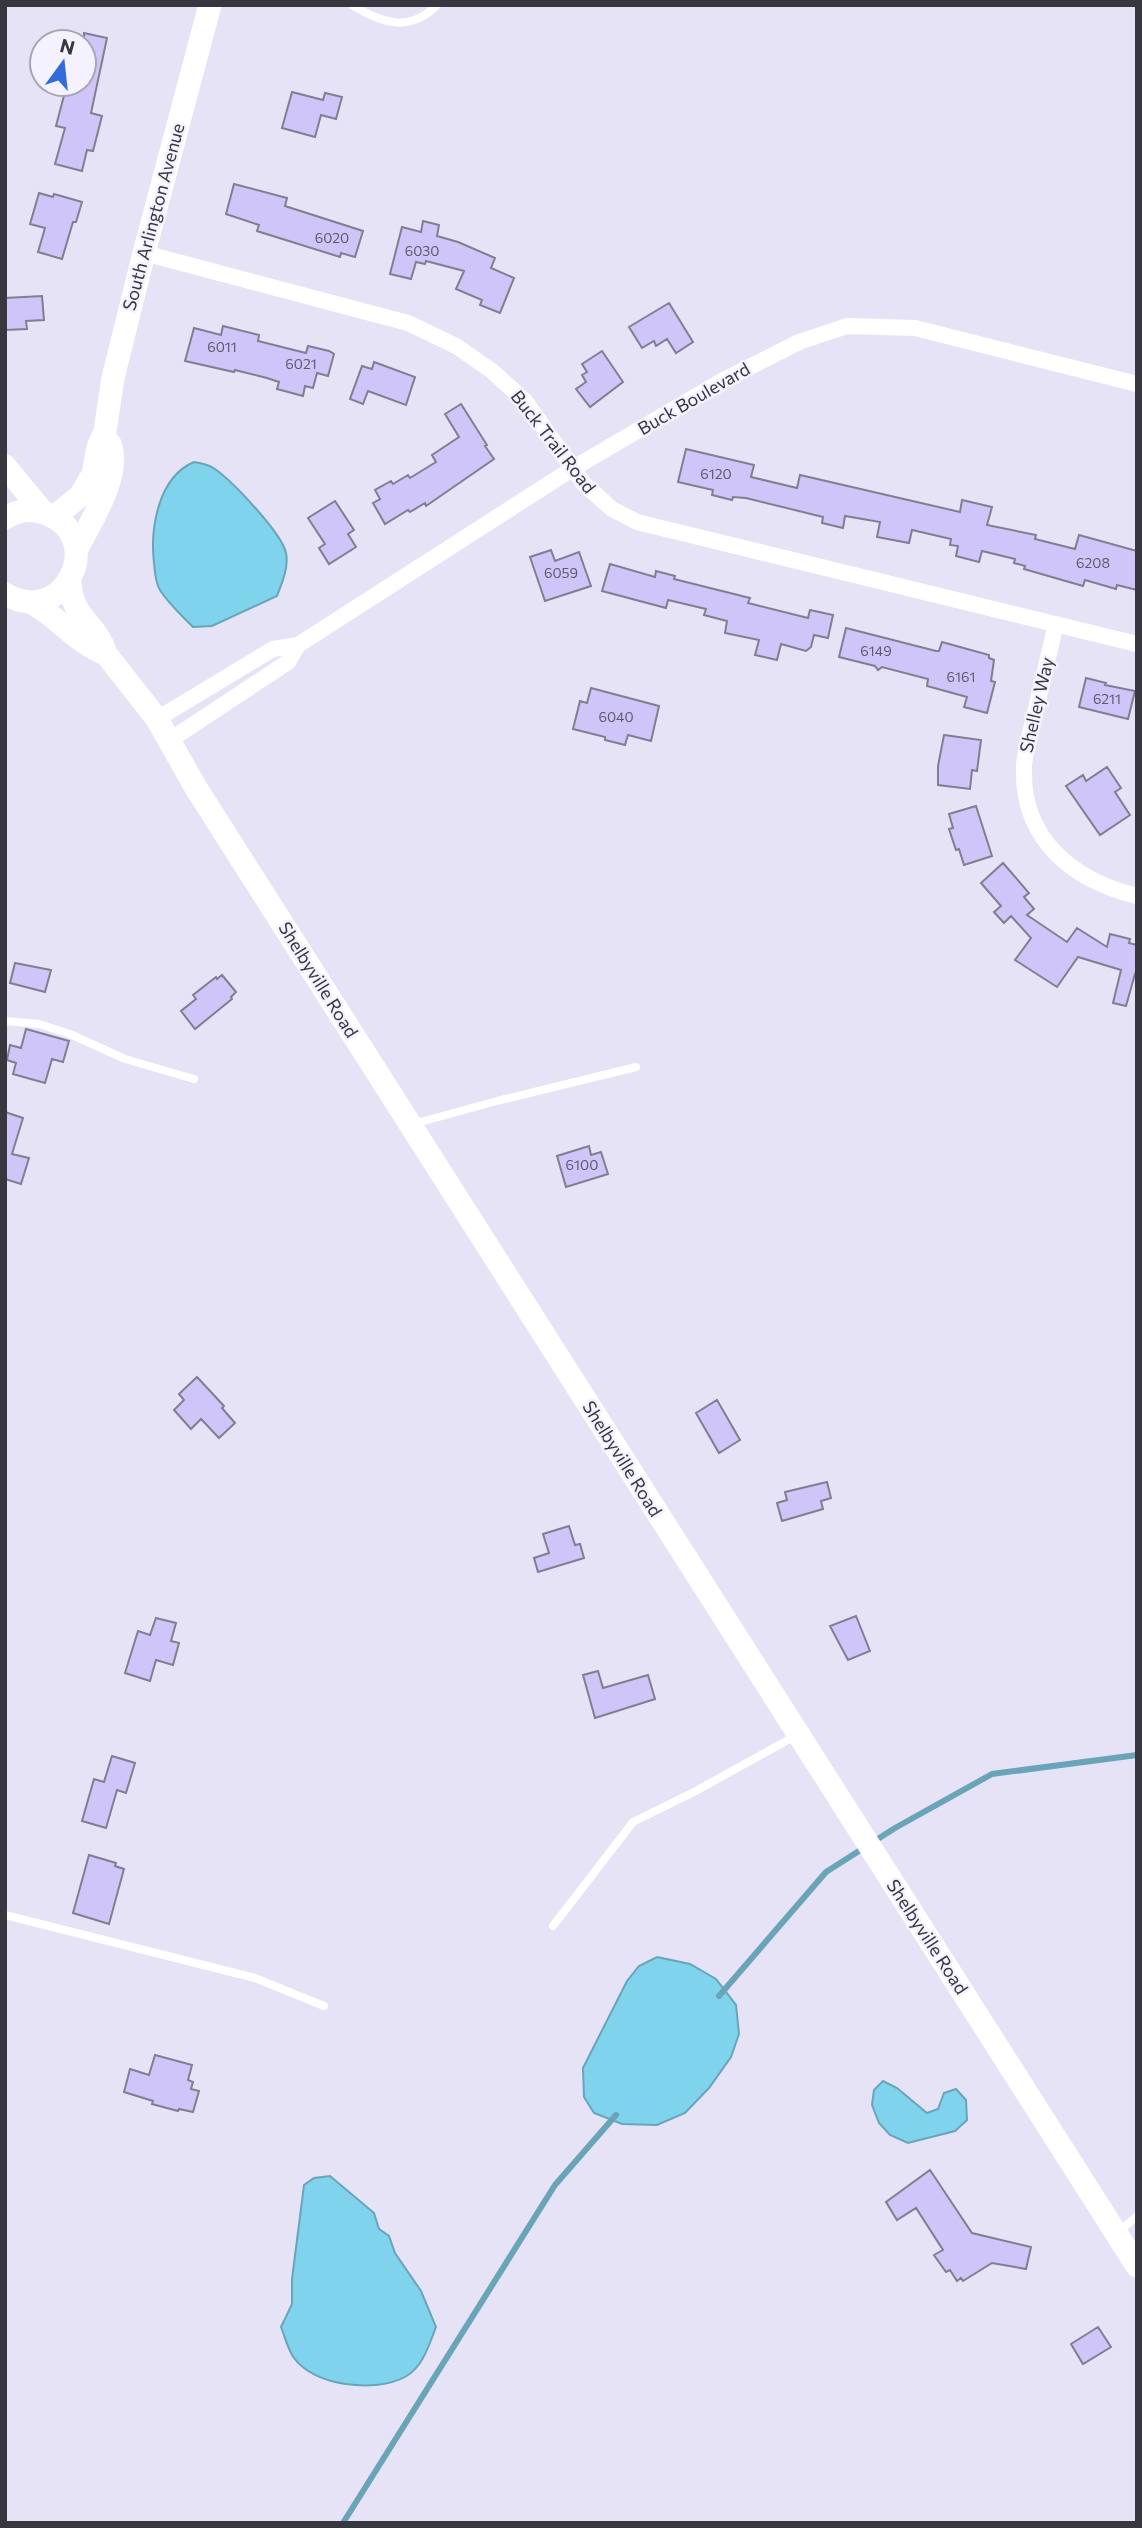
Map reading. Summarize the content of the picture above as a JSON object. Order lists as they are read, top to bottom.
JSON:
{
  "streets": {
    "main road": ["South Arlington Avenue", "Shelbyville Road"],
    "street": ["Buck Boulevard", "Buck Trail Road", "Shelley Way"]
  },
  "crossings": [
    ["South Arlington Avenue", "Buck Trail Road"],
    ["Buck Boulevard", "Buck Trail Road"],
    ["Buck Boulevard", "Shelbyville Road"],
    ["Buck Trail Road", "Shelley Way"]
  ],
  "house_numbers": [
    "6020",
    "6030",
    "6011",
    "6021",
    "6120",
    "6208",
    "6059",
    "6149",
    "6161",
    "6211",
    "6040",
    "6100"
  ],
  "north": "top"
}
